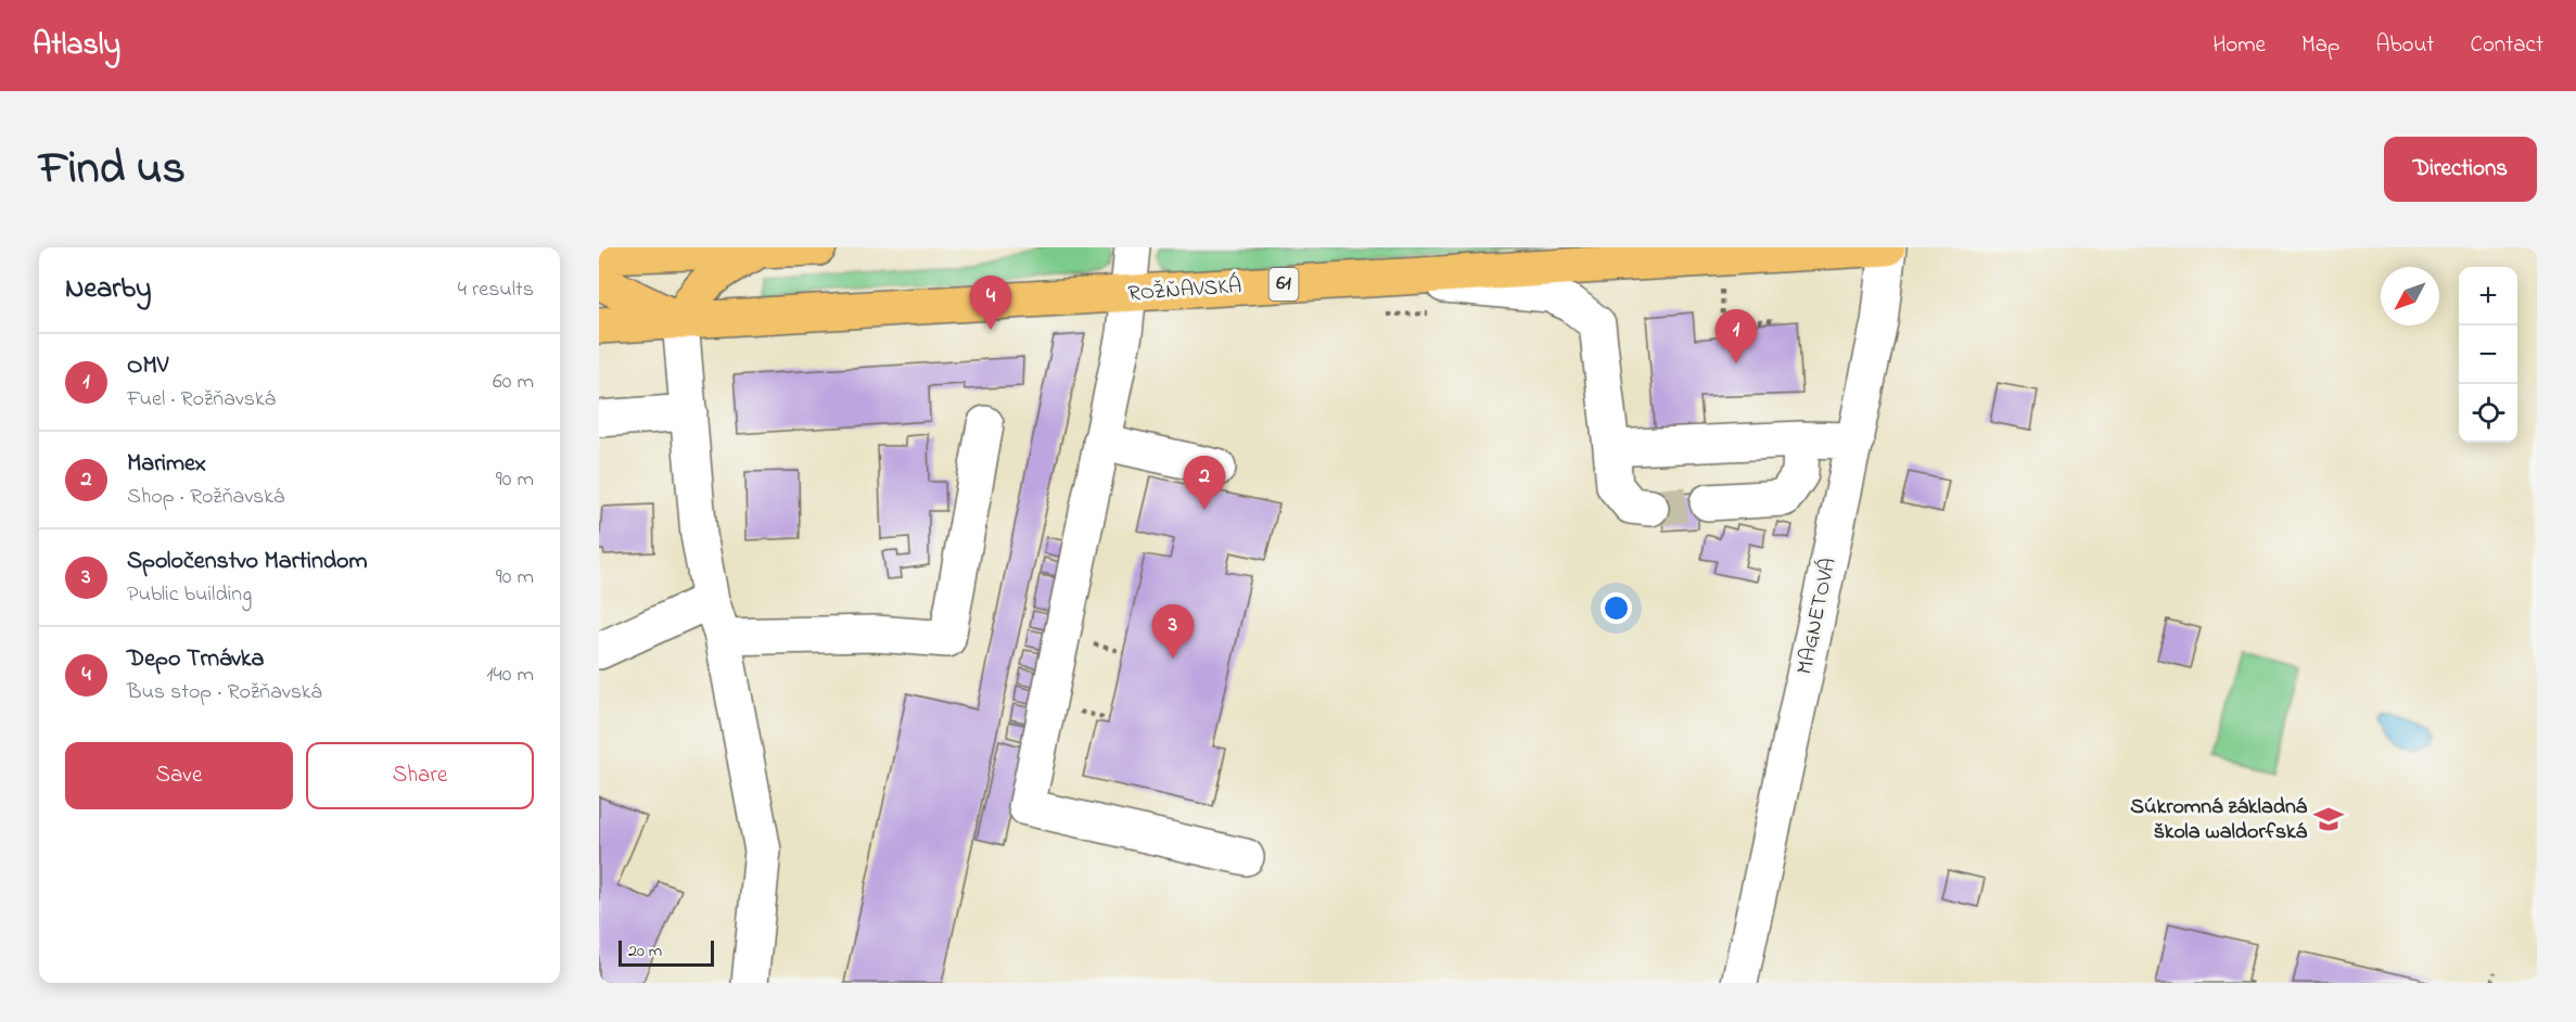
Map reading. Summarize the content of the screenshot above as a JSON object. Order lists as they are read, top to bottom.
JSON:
{
  "streets": {
    "main road": ["61", "ROŽŇAVSKÁ"],
    "street": ["MAGNETOVÁ"]
  },
  "crossings": [
    ["ROŽŇAVSKÁ", "MAGNETOVÁ"]
  ],
  "places": {
    "school or university": ["Súkromná základná škola waldorfská"]
  },
  "scale_bar": "20 m",
  "north": "bottom left",
  "page": {
    "header": "Atlasly",
    "nav": [
      "Home",
      "Map",
      "About",
      "Contact"
    ],
    "title": "Find us",
    "buttons": [
      "Directions",
      ["Save", "Share"]
    ],
    "heading": ["Nearby", "4 results"],
    "map_buttons": ["+", "−"],
    "pins": [
      "4",
      "1",
      "2",
      "3"
    ],
    "list": [
      {
        "mark": "1",
        "name": "OMV",
        "note": "Fuel · Rožňavská",
        "value": "60 m"
      },
      {
        "mark": "2",
        "name": "Marimex",
        "note": "Shop · Rožňavská",
        "value": "90 m"
      },
      {
        "mark": "3",
        "name": "Spoločenstvo Martindom",
        "note": "Public building",
        "value": "90 m"
      },
      {
        "mark": "4",
        "name": "Depo Trnávka",
        "note": "Bus stop · Rožňavská",
        "value": "140 m"
      }
    ],
    "scale": "20 m"
  }
}
